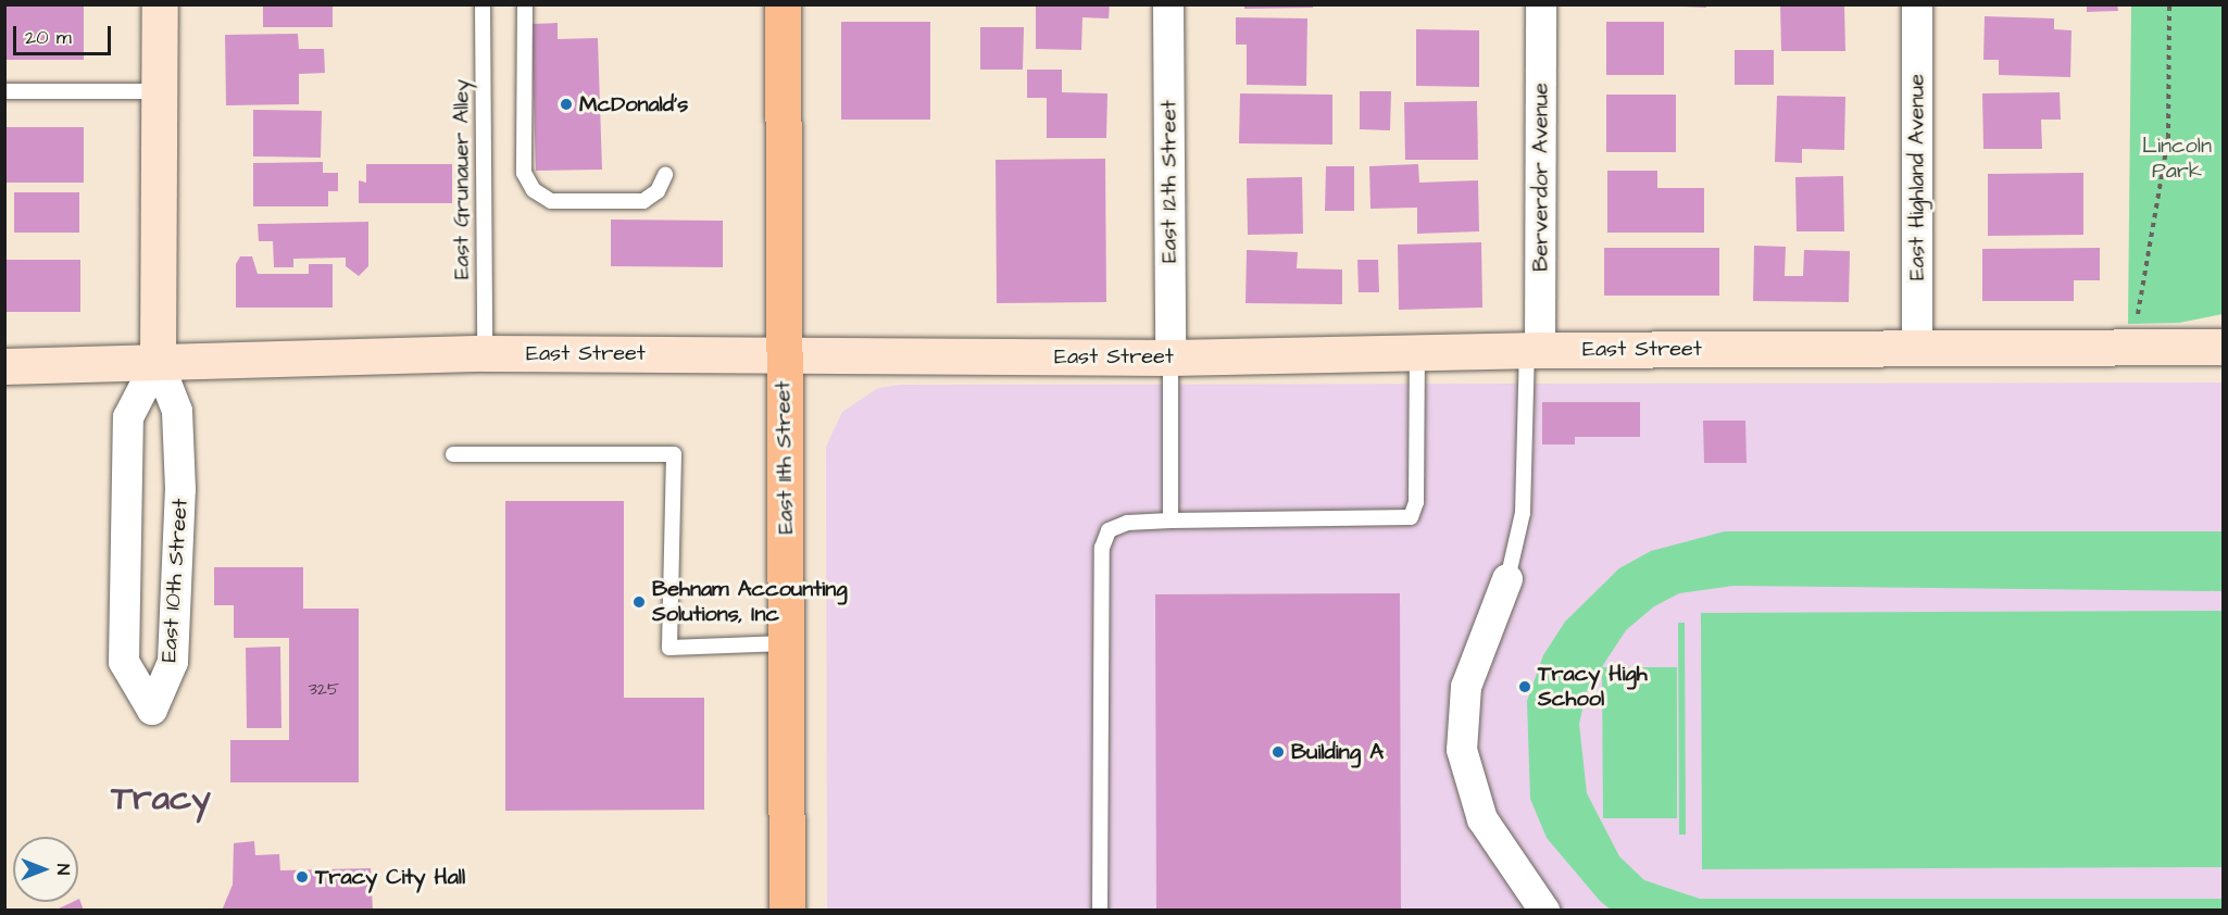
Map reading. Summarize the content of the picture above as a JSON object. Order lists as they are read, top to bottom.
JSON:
{
  "streets": {
    "main road": ["East 11th Street"],
    "street": [
      "Berverdor Avenue",
      "East Highland Avenue",
      "East 12th Street",
      "East Street",
      "East 10th Street"
    ],
    "lane": ["East Grunauer Alley"]
  },
  "crossings": [
    ["Berverdor Avenue", "East Street"],
    ["East Highland Avenue", "East Street"],
    ["East Grunauer Alley", "East Street"],
    ["East 12th Street", "East Street"],
    ["East Street", "East 11th Street"],
    ["East Street", "East 10th Street"]
  ],
  "districts": ["Tracy"],
  "parks": ["Lincoln Park"],
  "places": [
    "McDonald's",
    "Behnam Accounting Solutions, Inc",
    "Tracy High School",
    "Building A",
    "Tracy City Hall"
  ],
  "house_numbers": ["325"],
  "scale_bar": "20 m",
  "north": "right"
}
